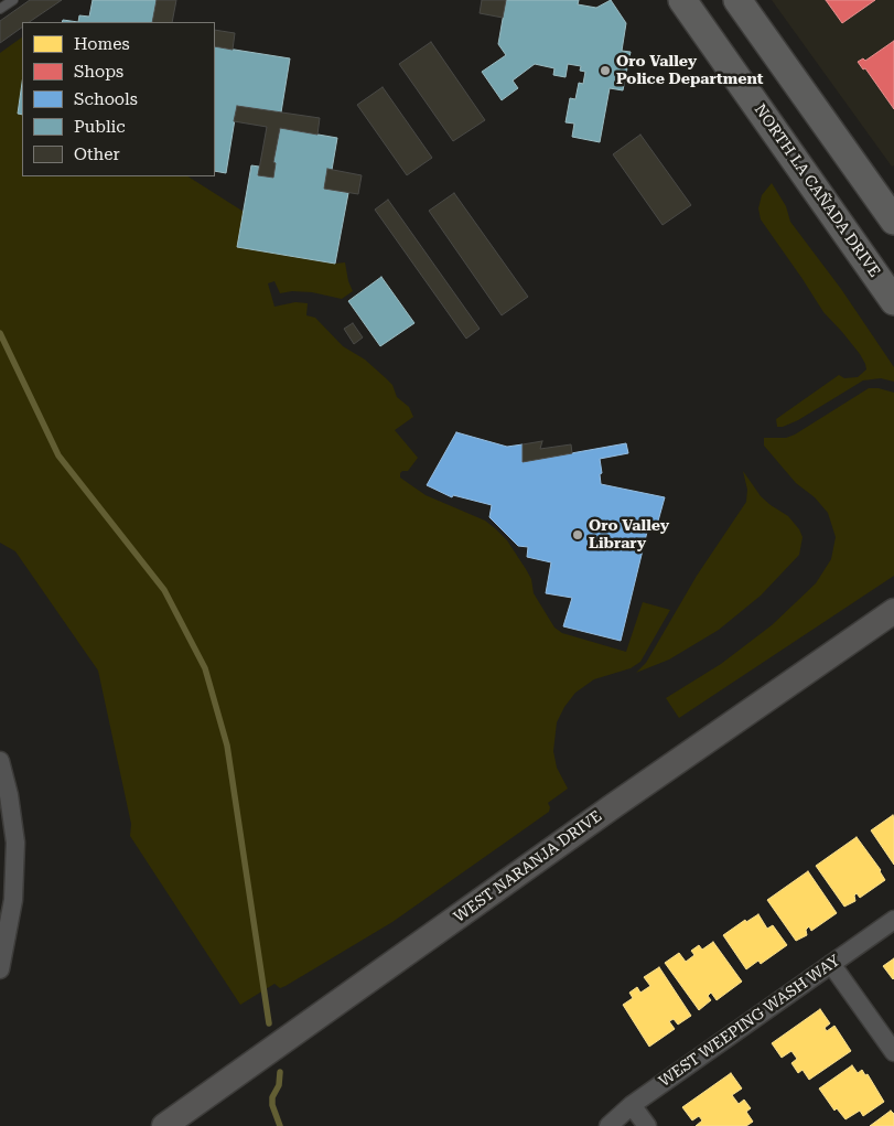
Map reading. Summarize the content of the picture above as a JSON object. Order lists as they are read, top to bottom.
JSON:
{
  "streets": {
    "main road": ["NORTH LA CAÑADA DRIVE"],
    "street": ["WEST NARANJA DRIVE", "WEST WEEPING WASH WAY"]
  },
  "places": ["Oro Valley Police Department", "Oro Valley Library"],
  "legend": [
    "Homes",
    "Shops",
    "Schools",
    "Public",
    "Other"
  ]
}
